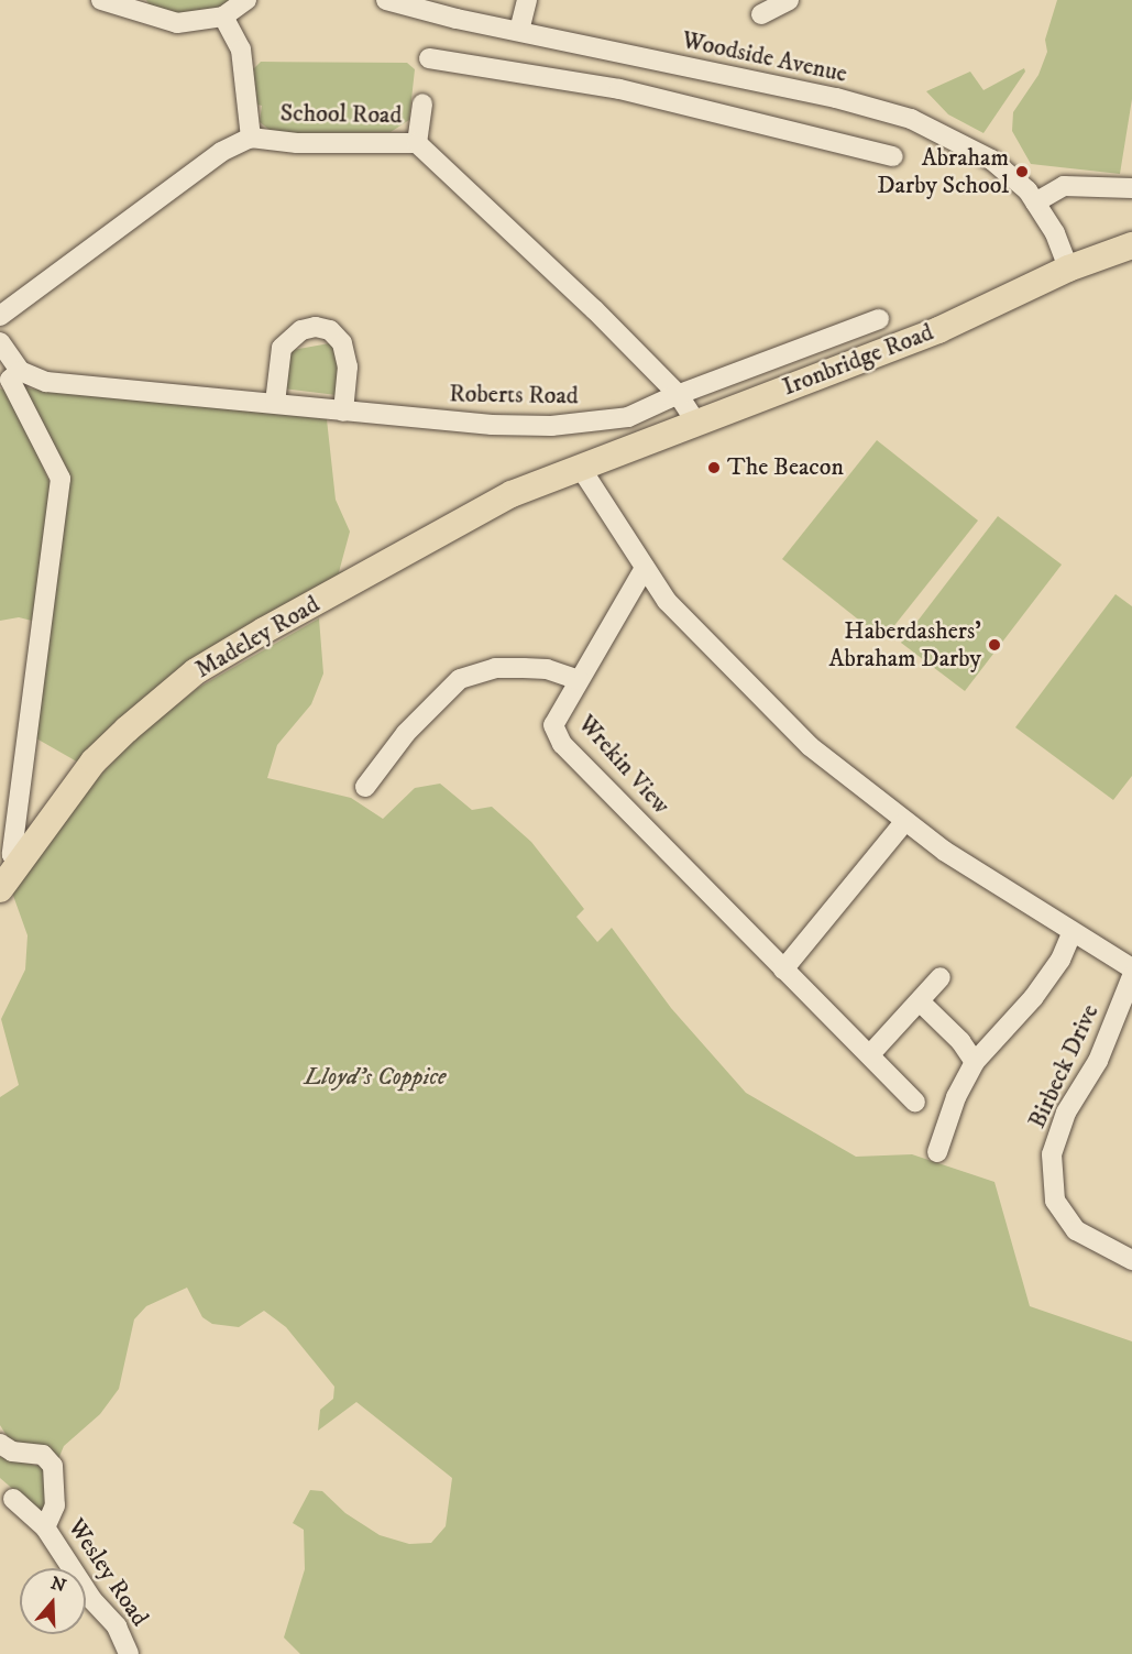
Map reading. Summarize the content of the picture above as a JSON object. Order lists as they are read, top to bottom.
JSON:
{
  "streets": {
    "main road": ["Ironbridge Road", "Madeley Road"],
    "street": [
      "Woodside Avenue",
      "School Road",
      "Roberts Road",
      "Wrekin View",
      "Birbeck Drive",
      "Wesley Road"
    ]
  },
  "crossings": [
    ["Woodside Avenue", "Ironbridge Road"],
    ["School Road", "Ironbridge Road"],
    ["School Road", "Roberts Road"],
    ["Ironbridge Road", "Madeley Road"]
  ],
  "parks": ["Lloyd's Coppice"],
  "places": ["Abraham Darby School", "The Beacon", "Haberdashers' Abraham Darby"],
  "north": "top"
}
